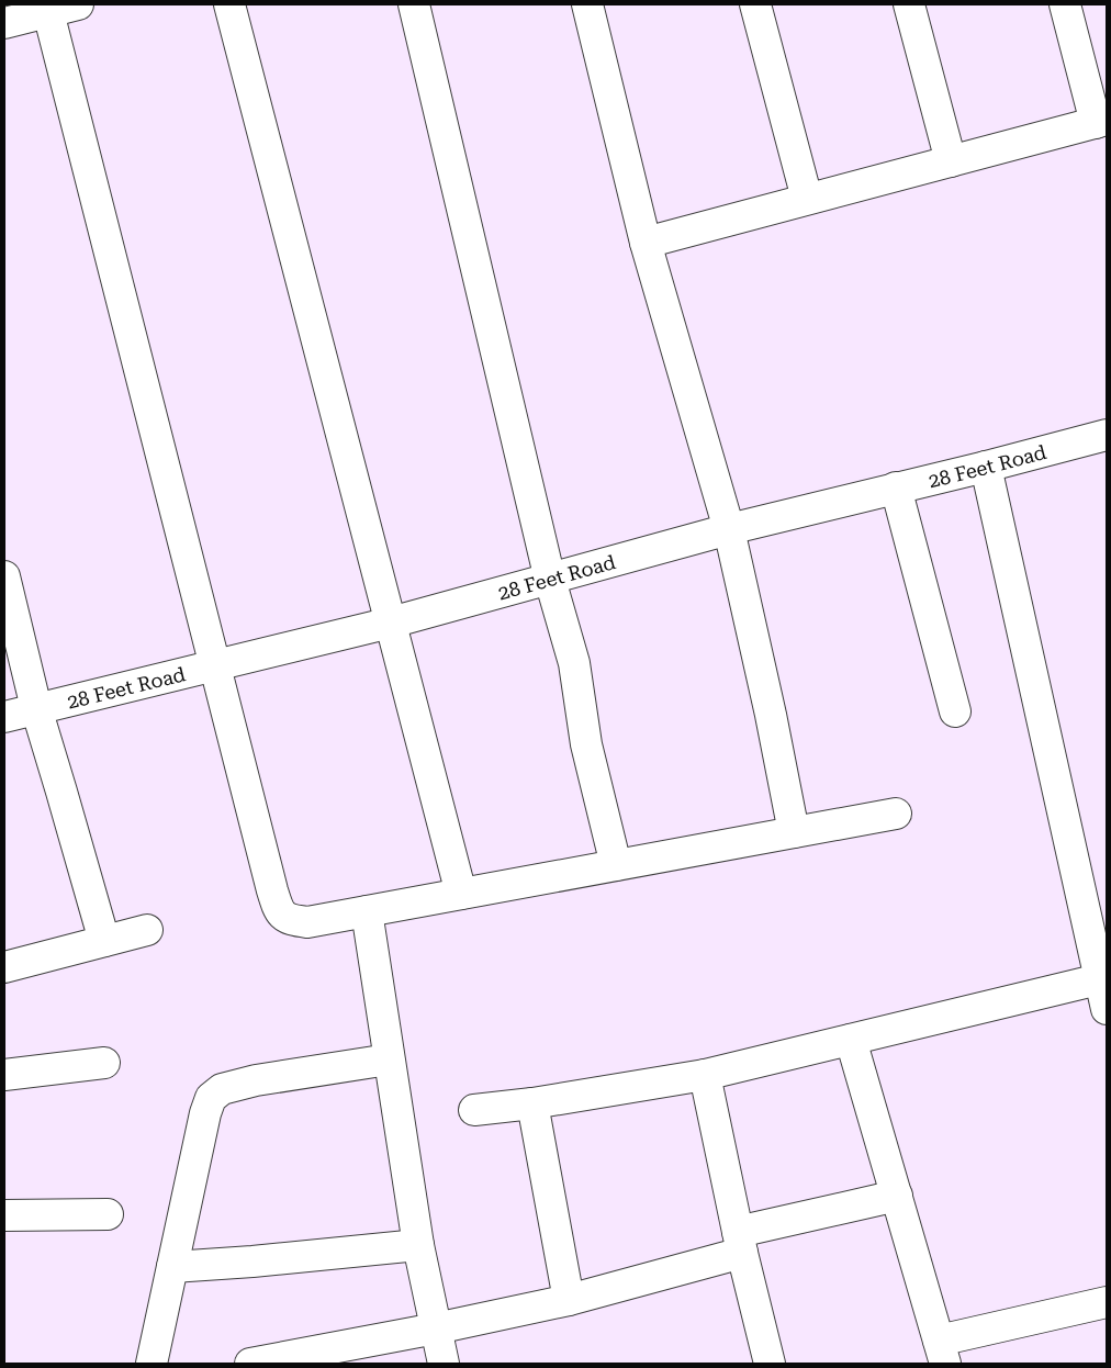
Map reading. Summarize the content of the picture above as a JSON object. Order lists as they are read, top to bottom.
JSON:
{
  "streets": {
    "street": ["28 Feet Road"]
  }
}
